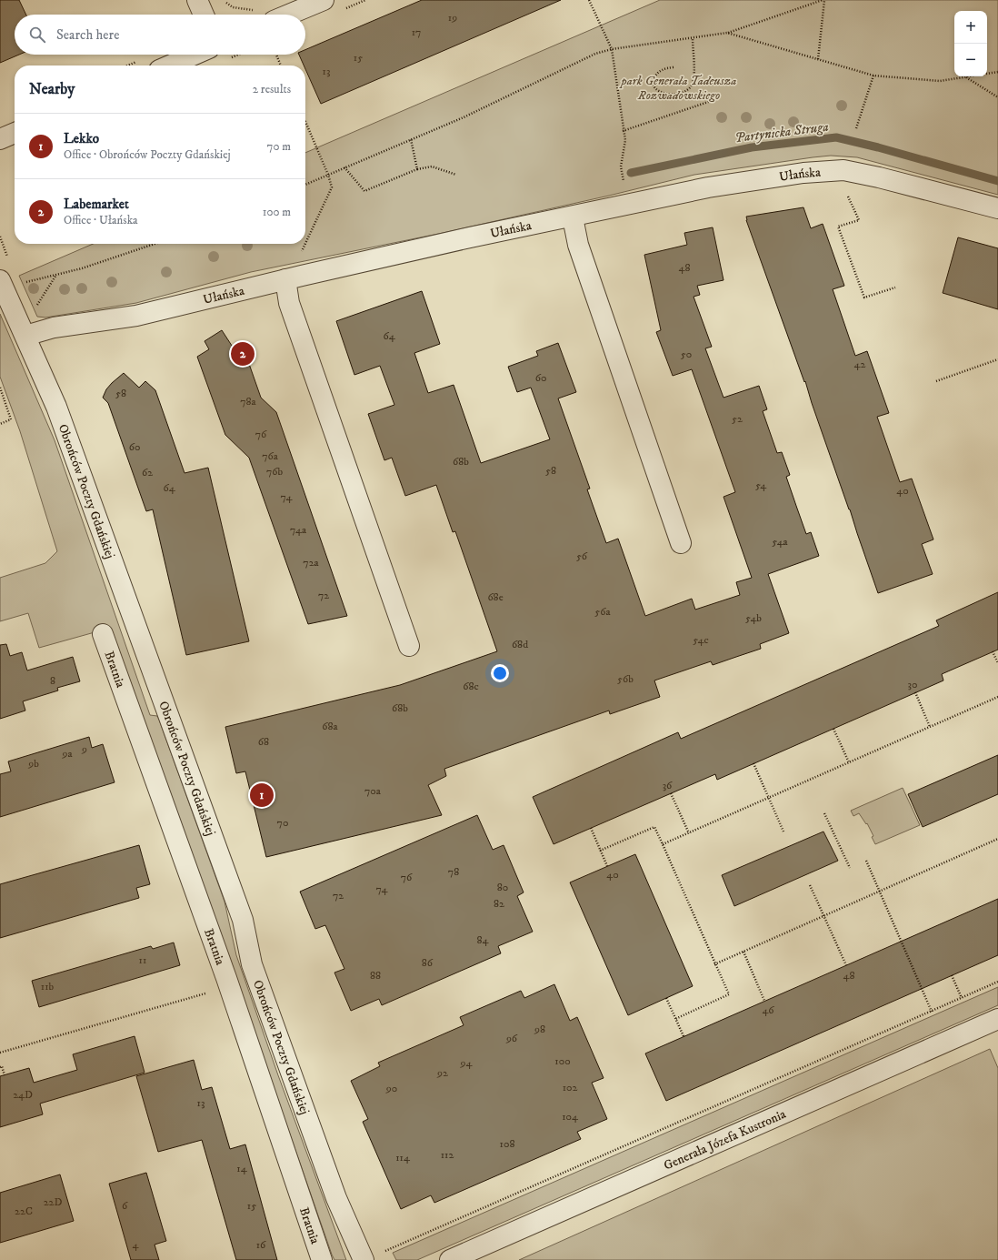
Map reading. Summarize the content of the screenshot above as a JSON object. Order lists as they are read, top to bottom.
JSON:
{
  "streets": {
    "street": [
      "Ułańska",
      "Obrońców Poczty Gdańskiej",
      "Bratnia",
      "Generała Józefa Kustronia"
    ]
  },
  "crossings": [
    ["Ułańska", "Obrońców Poczty Gdańskiej"]
  ],
  "water": ["Partynicka Struga"],
  "parks": ["park Generała Tadeusza Rozwadowskiego"],
  "house_numbers": [
    "19",
    "17",
    "15",
    "13",
    "48",
    "64",
    "50",
    "42",
    "60",
    "58",
    "78a",
    "52",
    "76",
    "60",
    "76a",
    "68b",
    "58",
    "76b",
    "62",
    "54",
    "64",
    "40",
    "74",
    "74a",
    "54a",
    "56",
    "72a",
    "72",
    "68e",
    "56a",
    "54b",
    "54c",
    "68d",
    "56b",
    "8",
    "30",
    "68c",
    "68b",
    "68a",
    "68",
    "9",
    "9a",
    "9b",
    "36",
    "70a",
    "70",
    "78",
    "40",
    "76",
    "80",
    "74",
    "72",
    "82",
    "84",
    "11",
    "86",
    "88",
    "48",
    "11b",
    "46",
    "98",
    "96",
    "100",
    "94",
    "92",
    "102",
    "90",
    "24D",
    "13",
    "104",
    "108",
    "112",
    "114",
    "14",
    "22D",
    "6",
    "15",
    "22C",
    "4",
    "16"
  ],
  "page": {
    "map_buttons": ["+", "−"],
    "search": "Search here",
    "heading": ["Nearby", "2 results"],
    "list": [
      {
        "mark": "1",
        "name": "Lekko",
        "note": "Office · Obrońców Poczty Gdańskiej",
        "value": "70 m"
      },
      {
        "mark": "2",
        "name": "Labemarket",
        "note": "Office · Ułańska",
        "value": "100 m"
      }
    ],
    "pins": ["2", "1"]
  }
}
